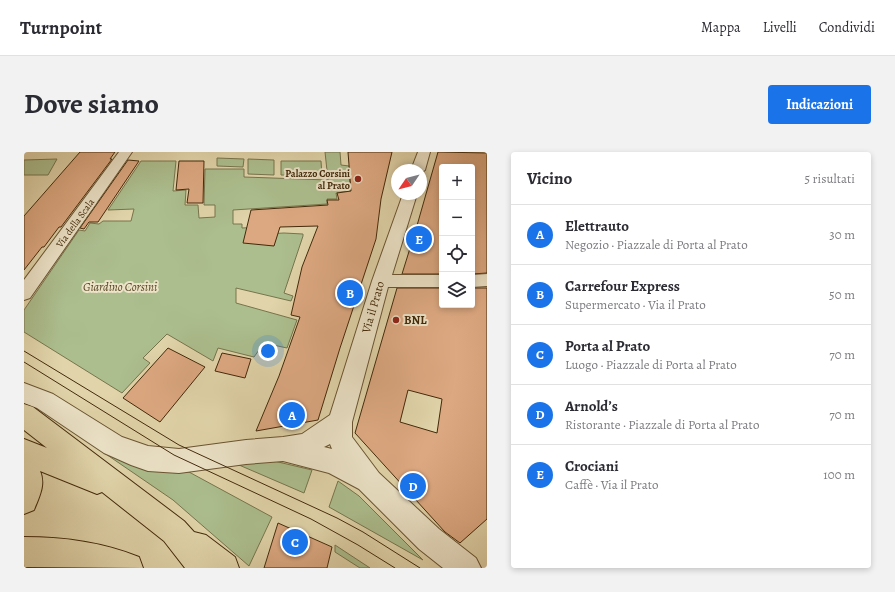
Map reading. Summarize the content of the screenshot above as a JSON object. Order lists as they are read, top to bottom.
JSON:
{
  "streets": {
    "street": ["Via della Scala", "Via il Prato"]
  },
  "parks": ["Giardino Corsini"],
  "places": ["Palazzo Corsini al Prato", "BNL"],
  "north": "bottom left",
  "page": {
    "header": "Turnpoint",
    "nav": ["Mappa", "Livelli", "Condividi"],
    "title": "Dove siamo",
    "buttons": "Indicazioni",
    "heading": ["Vicino", "5 risultati"],
    "map_buttons": ["+", "−"],
    "list": [
      {
        "mark": "A",
        "name": "Elettrauto",
        "note": "Negozio · Piazzale di Porta al Prato",
        "value": "30 m"
      },
      {
        "mark": "B",
        "name": "Carrefour Express",
        "note": "Supermercato · Via il Prato",
        "value": "50 m"
      },
      {
        "mark": "C",
        "name": "Porta al Prato",
        "note": "Luogo · Piazzale di Porta al Prato",
        "value": "70 m"
      },
      {
        "mark": "D",
        "name": "Arnold’s",
        "note": "Ristorante · Piazzale di Porta al Prato",
        "value": "70 m"
      },
      {
        "mark": "E",
        "name": "Crociani",
        "note": "Caffè · Via il Prato",
        "value": "100 m"
      }
    ],
    "pins": [
      "E",
      "B",
      "A",
      "D",
      "C"
    ]
  }
}
